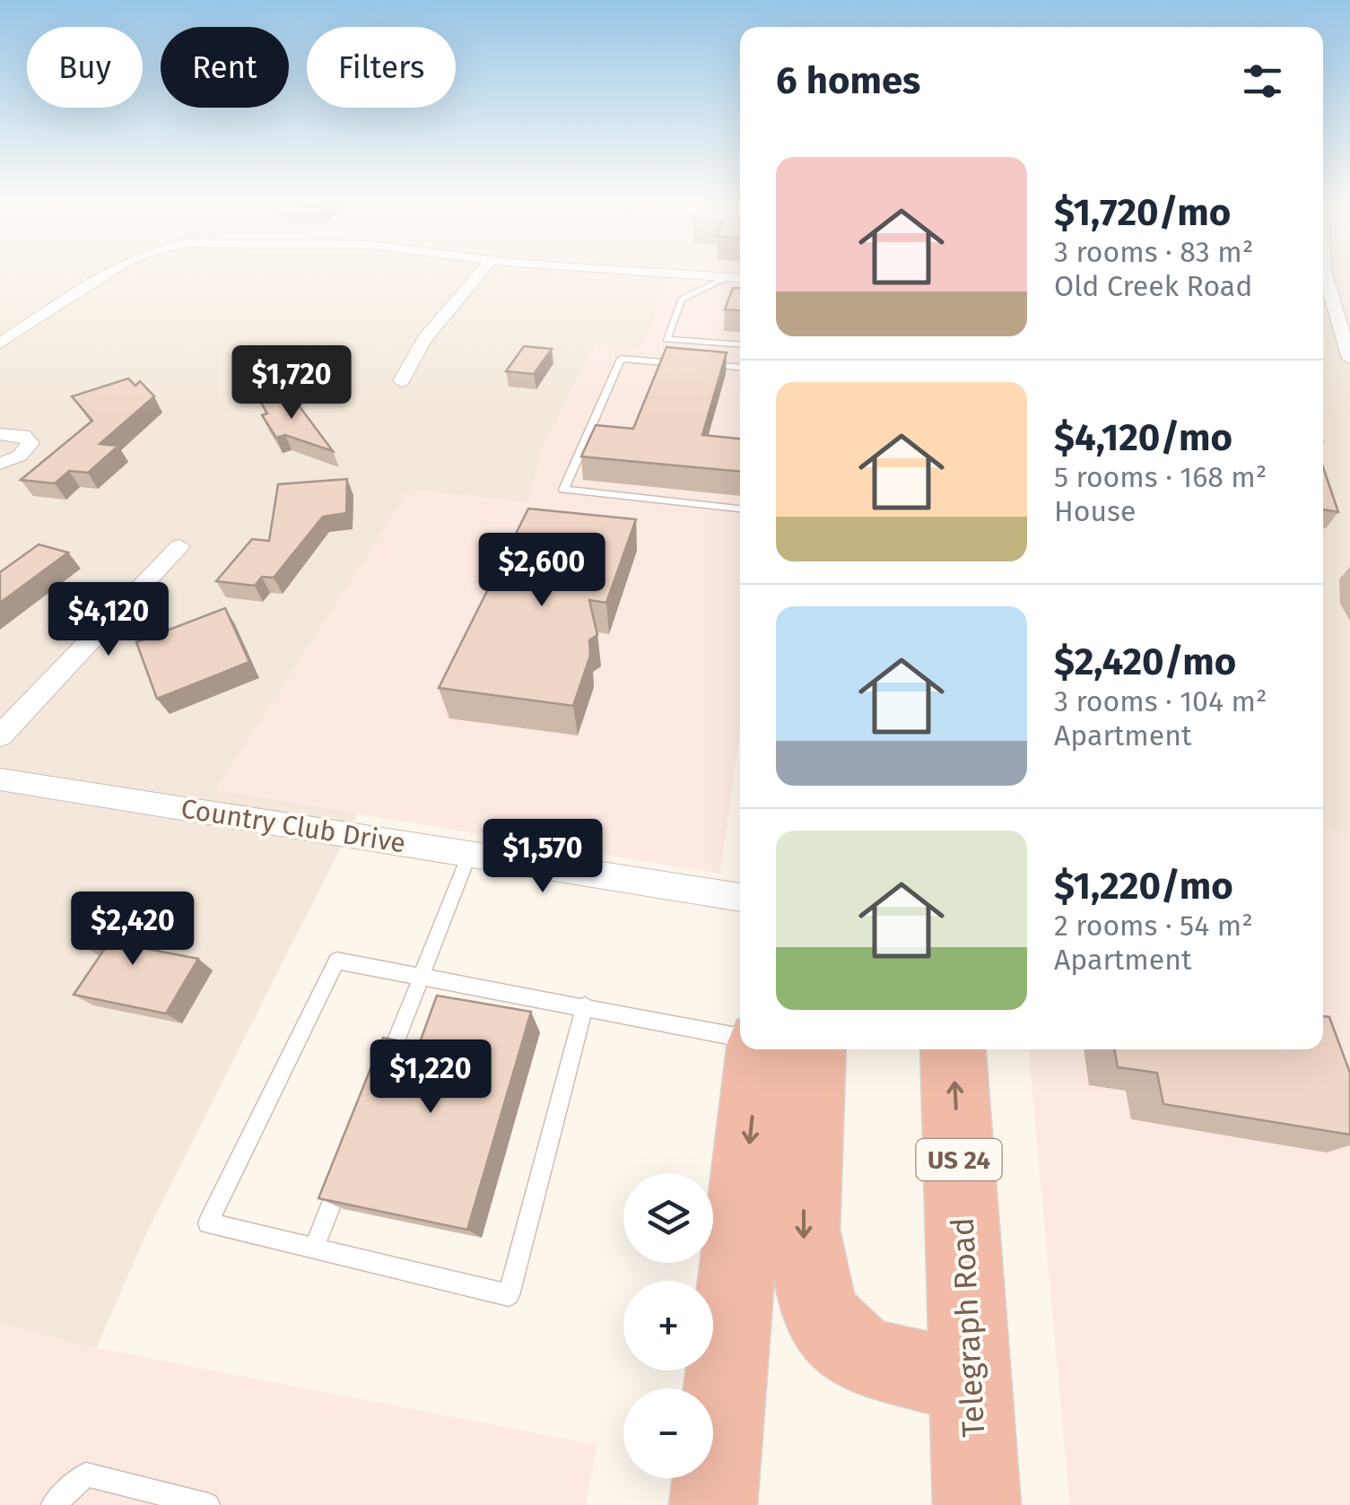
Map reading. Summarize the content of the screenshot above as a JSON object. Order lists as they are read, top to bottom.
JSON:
{
  "streets": {
    "highway": ["US 24", "Telegraph Road"],
    "street": ["Country Club Drive"]
  },
  "page": {
    "chip": ["Buy", "Rent", "Filters"],
    "heading": "6 homes",
    "list": [
      {
        "name": "$1,720/mo",
        "note": "3 rooms · 83 m² · Old Creek Road"
      },
      {
        "name": "$4,120/mo",
        "note": "5 rooms · 168 m² · House"
      },
      {
        "name": "$2,420/mo",
        "note": "3 rooms · 104 m² · Apartment"
      },
      {
        "name": "$1,220/mo",
        "note": "2 rooms · 54 m² · Apartment"
      }
    ],
    "price": [
      "$1,720",
      "$2,600",
      "$4,120",
      "$1,570",
      "$2,420",
      "$1,220"
    ],
    "map_buttons": ["+", "−"]
  }
}
